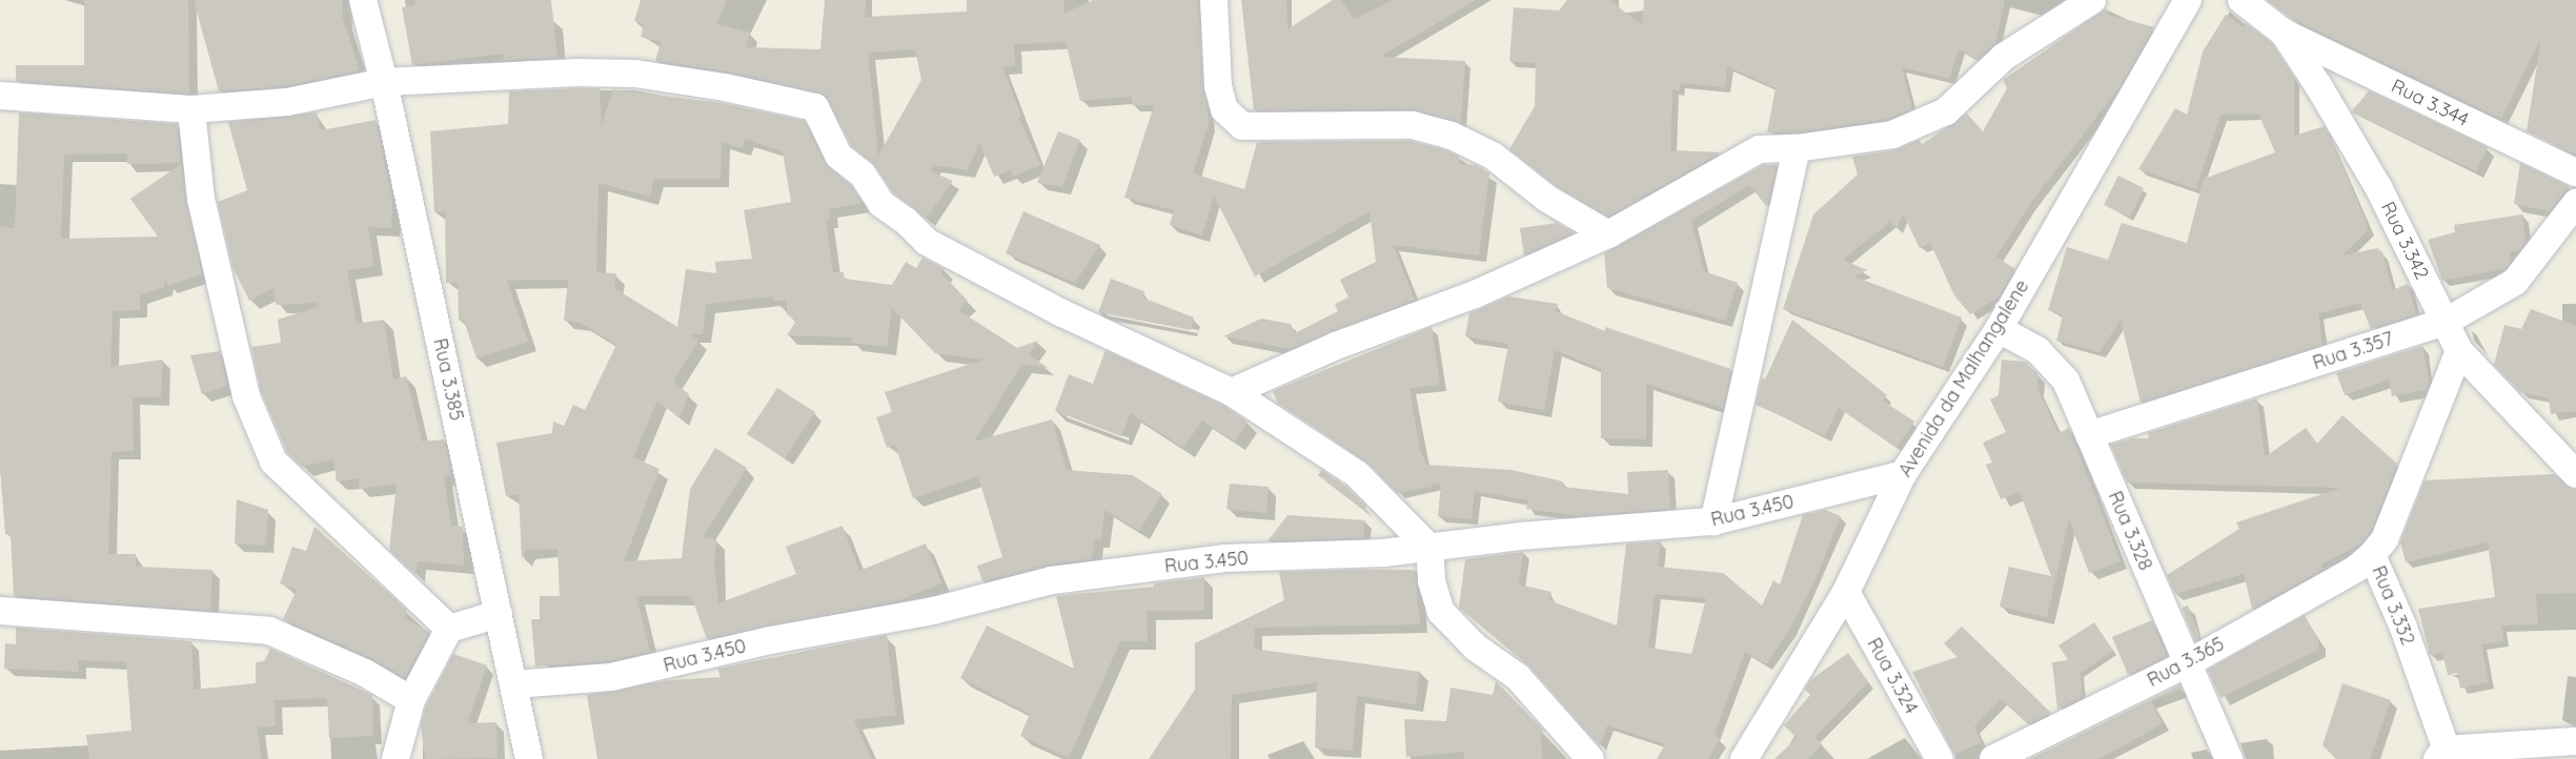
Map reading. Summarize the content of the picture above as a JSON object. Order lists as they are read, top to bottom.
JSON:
{
  "streets": {
    "street": [
      "Rua 3.344",
      "Rua 3.342",
      "Rua 3.357",
      "Avenida da Malhangalene",
      "Rua 3.385",
      "Rua 3.450",
      "Rua 3.328",
      "Rua 3.332",
      "Rua 3.365",
      "Rua 3.324"
    ]
  },
  "crossings": [
    ["Rua 3.344", "Rua 3.342"],
    ["Rua 3.342", "Rua 3.357"],
    ["Rua 3.342", "Rua 3.332"],
    ["Rua 3.357", "Rua 3.328"],
    ["Avenida da Malhangalene", "Rua 3.450"],
    ["Avenida da Malhangalene", "Rua 3.328"],
    ["Avenida da Malhangalene", "Rua 3.324"],
    ["Rua 3.385", "Rua 3.450"],
    ["Rua 3.328", "Rua 3.365"],
    ["Rua 3.332", "Rua 3.365"]
  ]
}
